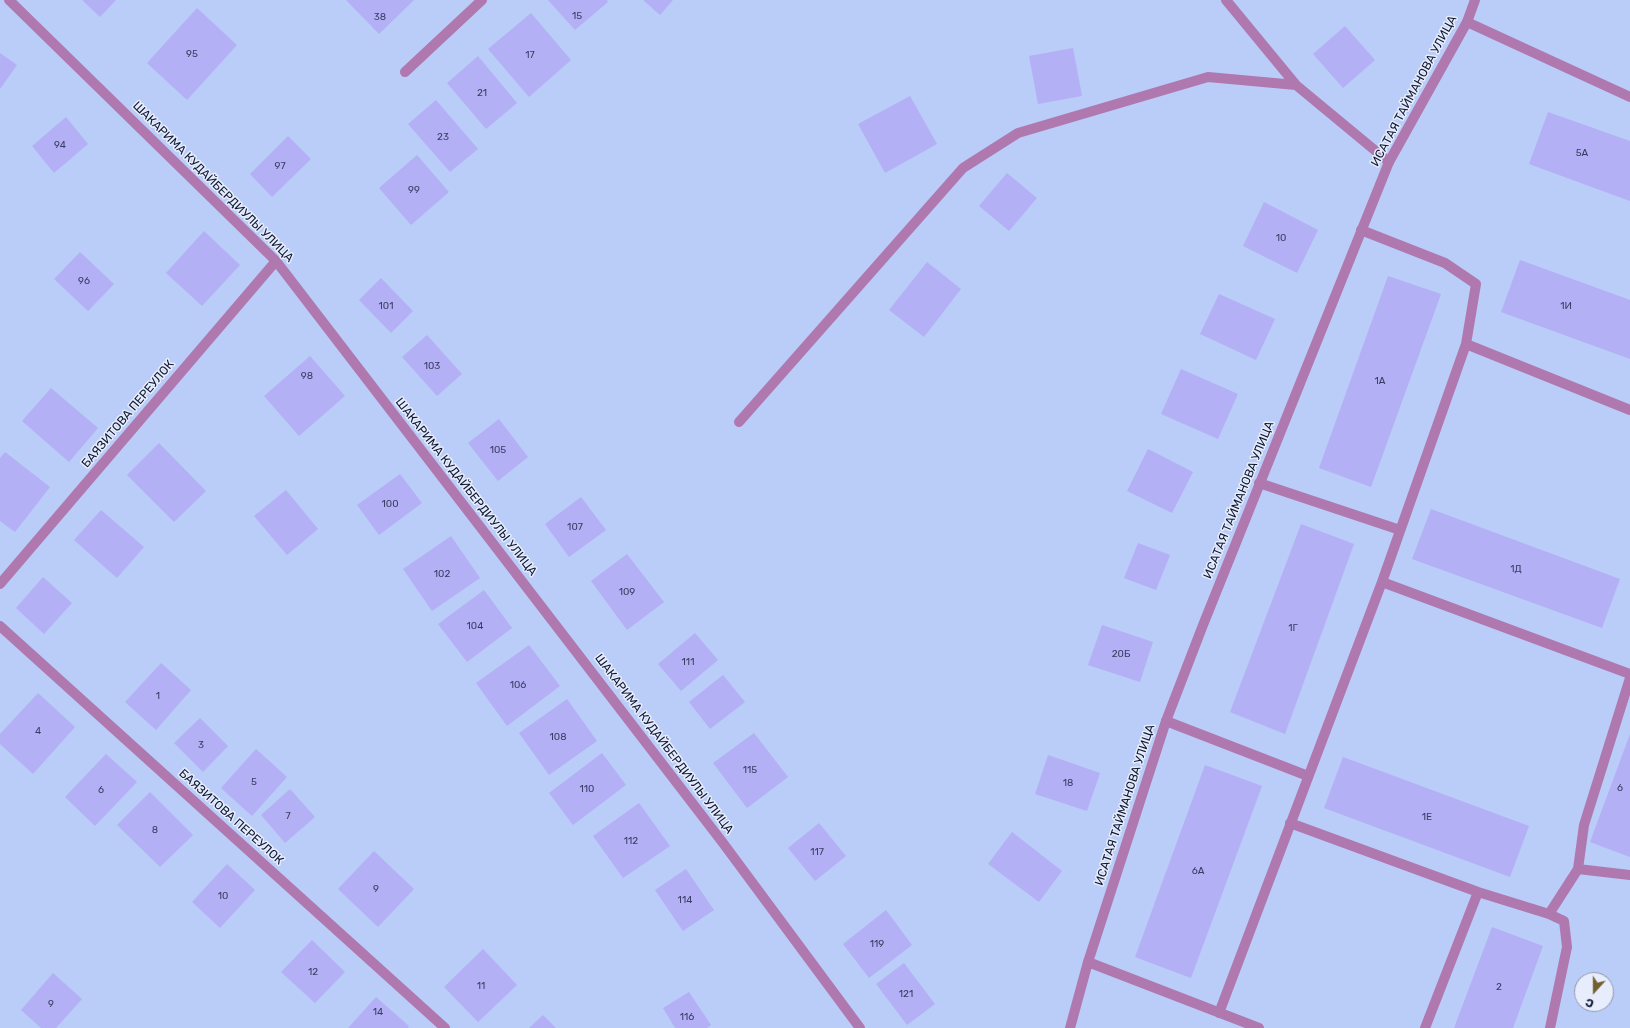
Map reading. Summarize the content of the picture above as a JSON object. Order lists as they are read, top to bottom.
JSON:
{
  "streets": {
    "street": ["ИСАТАЯ ТАЙМАНОВА УЛИЦА", "ШАКАРИМА КУДАЙБЕРДИУЛЫ УЛИЦА", "БАЯЗИТОВА ПЕРЕУЛОК"]
  },
  "crossings": [
    ["ШАКАРИМА КУДАЙБЕРДИУЛЫ УЛИЦА", "БАЯЗИТОВА ПЕРЕУЛОК"]
  ],
  "house_numbers": [
    "15",
    "38",
    "95",
    "17",
    "21",
    "23",
    "94",
    "5А",
    "97",
    "99",
    "10",
    "96",
    "101",
    "1И",
    "103",
    "98",
    "1А",
    "105",
    "100",
    "107",
    "1Д",
    "102",
    "109",
    "104",
    "1Г",
    "20Б",
    "111",
    "106",
    "1",
    "4",
    "108",
    "3",
    "115",
    "5",
    "18",
    "6",
    "110",
    "6",
    "7",
    "1Е",
    "8",
    "112",
    "117",
    "6А",
    "9",
    "10",
    "114",
    "119",
    "12",
    "11",
    "2",
    "121",
    "9",
    "14",
    "116"
  ],
  "north": "bottom"
}
